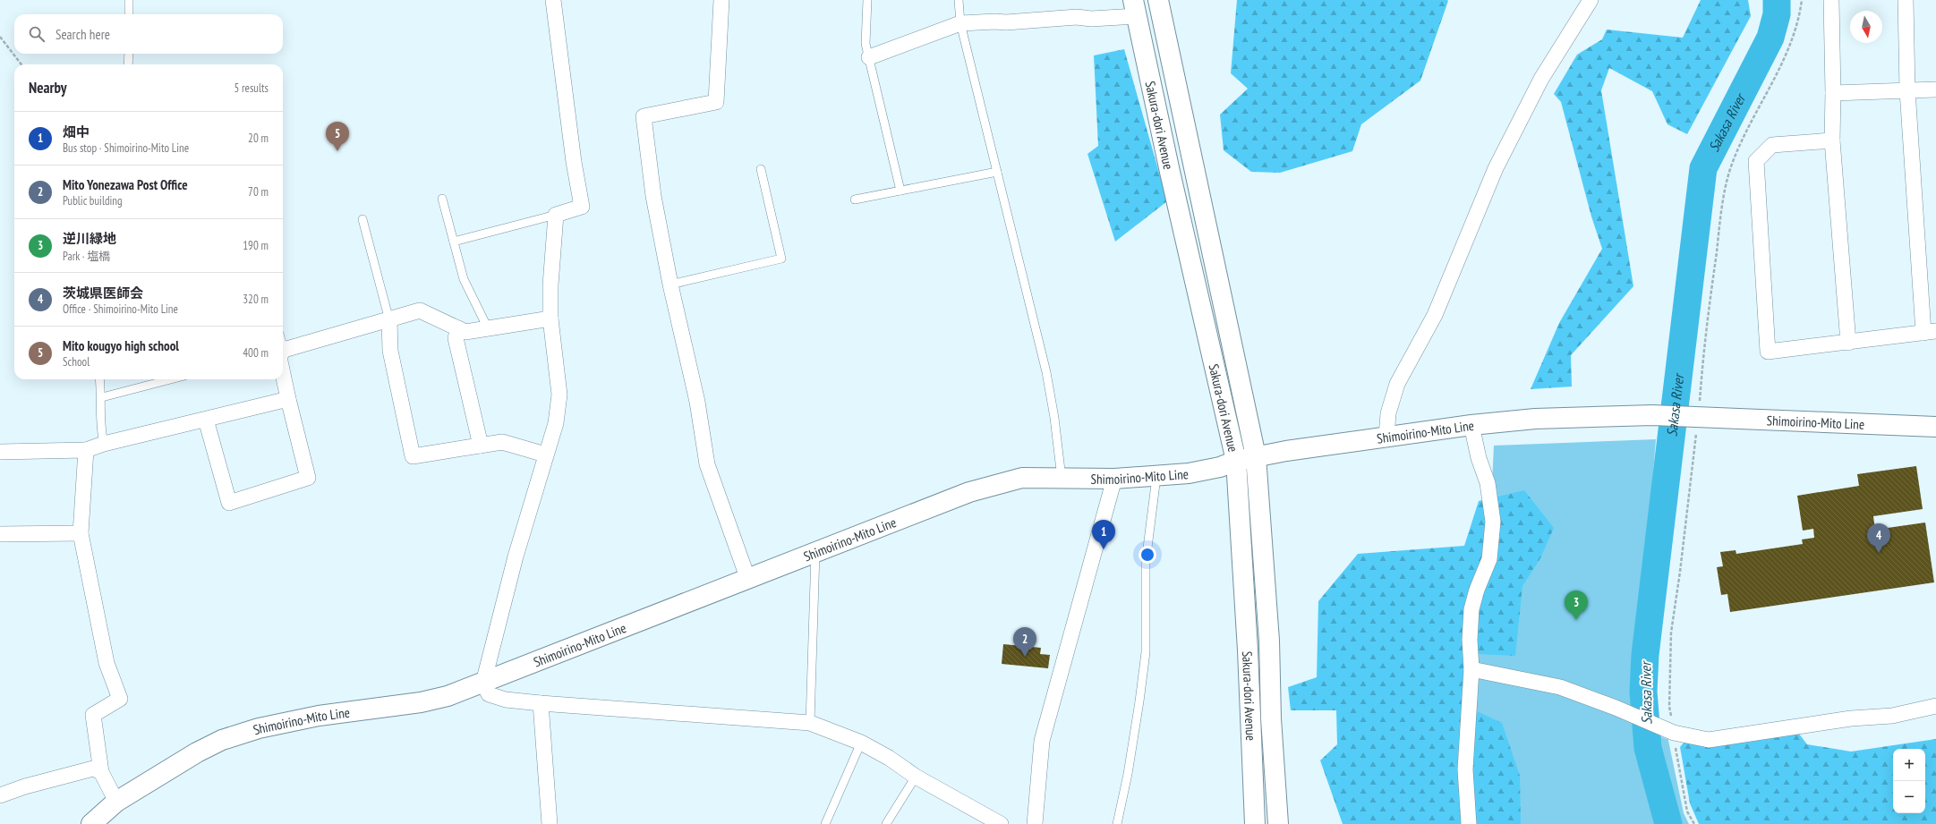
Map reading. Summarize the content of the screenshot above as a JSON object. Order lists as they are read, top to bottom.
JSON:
{
  "streets": {
    "main road": ["Sakura-dori Avenue", "Shimoirino-Mito Line"]
  },
  "crossings": [
    ["Sakura-dori Avenue", "Shimoirino-Mito Line"]
  ],
  "water": ["Sakasa River"],
  "north": "bottom",
  "page": {
    "search": "Search here",
    "heading": ["Nearby", "5 results"],
    "list": [
      {
        "mark": "1",
        "name": "畑中",
        "note": "Bus stop · Shimoirino-Mito Line",
        "value": "20 m"
      },
      {
        "mark": "2",
        "name": "Mito Yonezawa Post Office",
        "note": "Public building",
        "value": "70 m"
      },
      {
        "mark": "3",
        "name": "逆川緑地",
        "note": "Park · 塩橋",
        "value": "190 m"
      },
      {
        "mark": "4",
        "name": "茨城県医師会",
        "note": "Office · Shimoirino-Mito Line",
        "value": "320 m"
      },
      {
        "mark": "5",
        "name": "Mito kougyo high school",
        "note": "School",
        "value": "400 m"
      }
    ],
    "pins": [
      "5",
      "1",
      "4",
      "3",
      "2"
    ],
    "map_buttons": ["+", "−"]
  }
}
